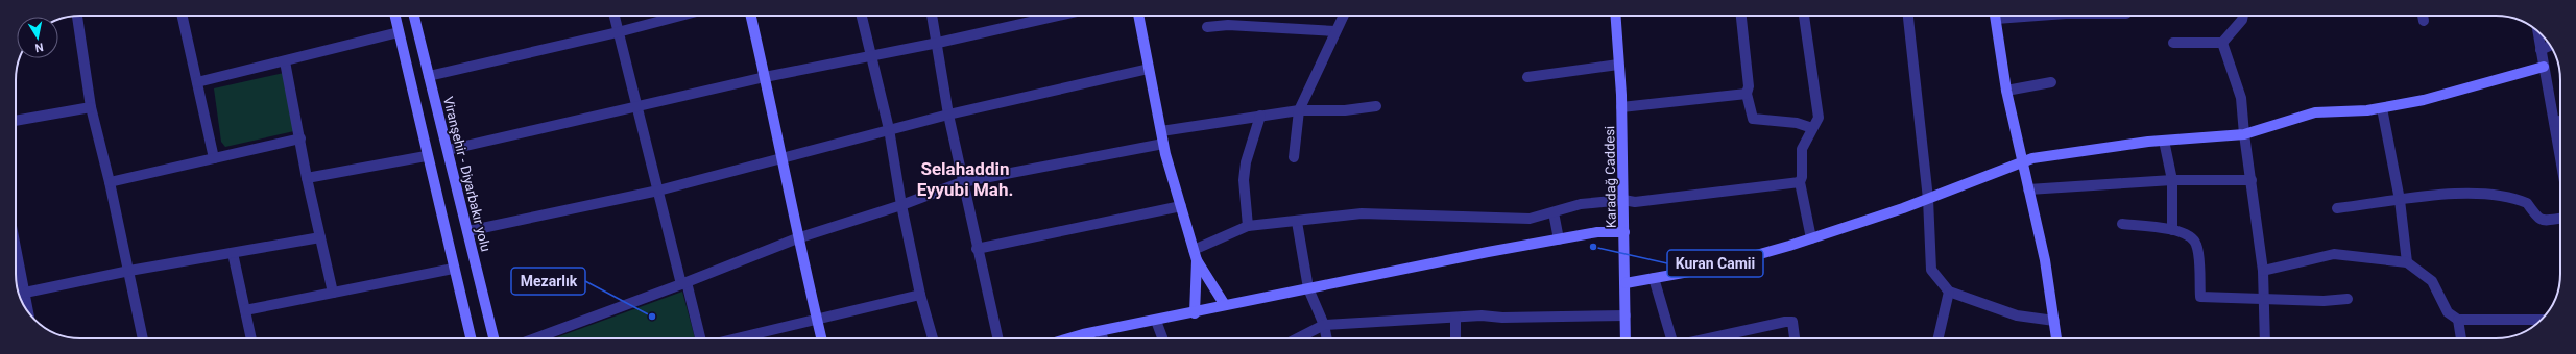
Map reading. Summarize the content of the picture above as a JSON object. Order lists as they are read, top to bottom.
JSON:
{
  "streets": {
    "street": ["Viranşehir - Diyarbakır yolu", "Karadağ Caddesi"]
  },
  "districts": ["Selahaddin Eyyubi Mah."],
  "places": ["Kuran Camii", "Mezarlık"],
  "north": "bottom"
}
